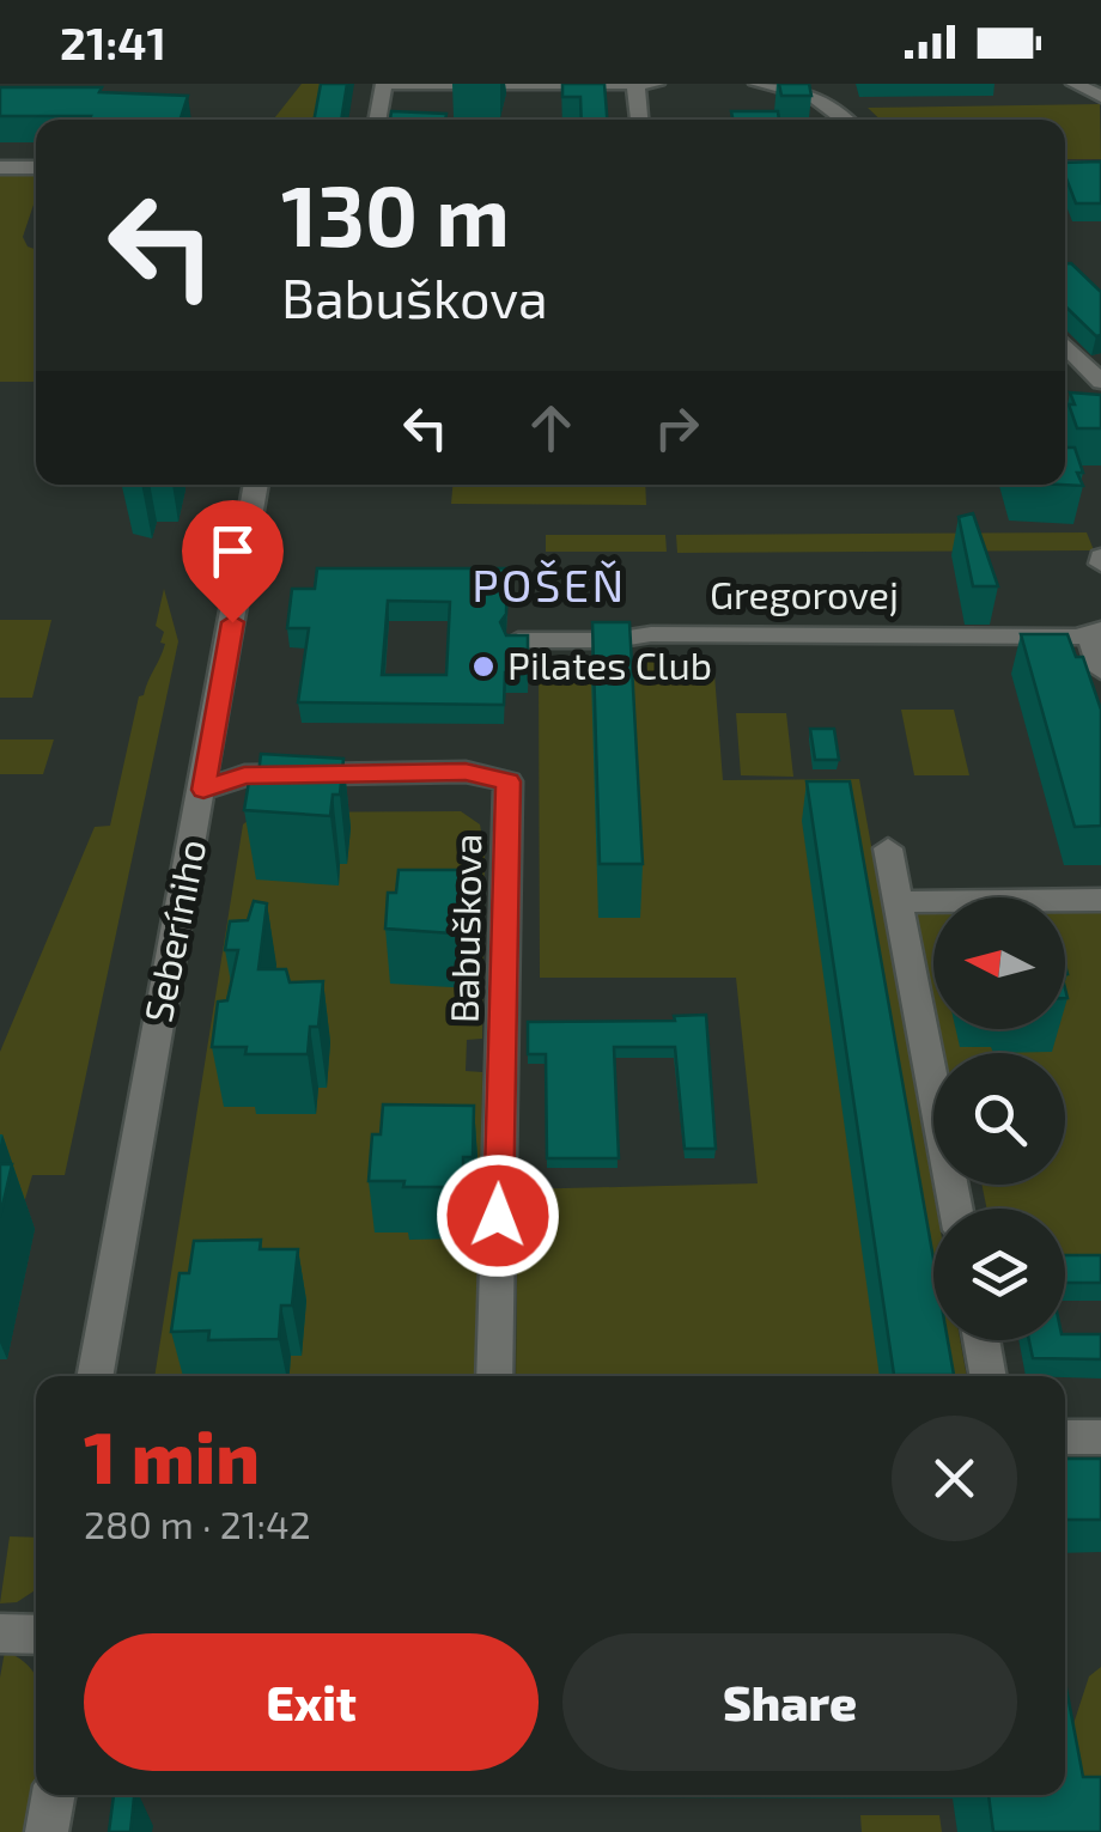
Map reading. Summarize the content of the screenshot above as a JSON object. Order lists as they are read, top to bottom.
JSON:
{
  "streets": {
    "street": ["Gregorovej", "Babuškova", "Seberíniho"]
  },
  "crossings": [
    ["Babuškova", "Seberíniho"]
  ],
  "districts": ["POŠEŇ"],
  "places": ["Pilates Club"],
  "north": "left",
  "page": {
    "status": "21:41",
    "turn": ["130 m", "Babuškova"],
    "heading": ["1 min", "280 m · 21:42"],
    "buttons": ["Exit", "Share"]
  }
}
